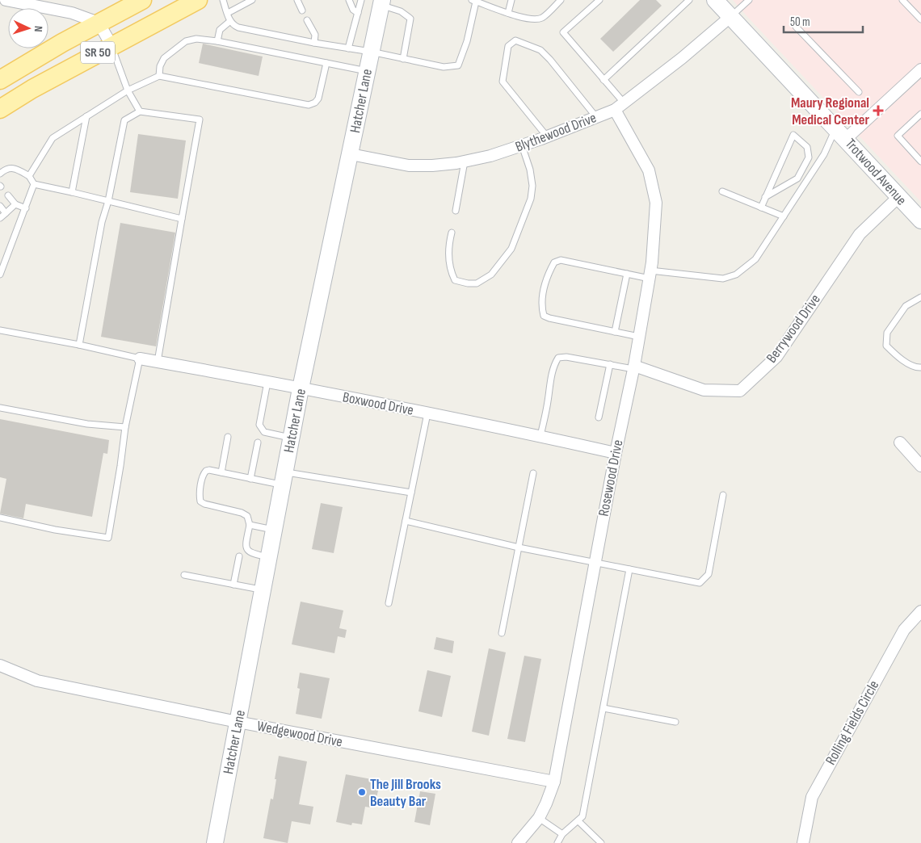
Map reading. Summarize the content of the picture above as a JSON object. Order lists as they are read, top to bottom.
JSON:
{
  "streets": {
    "main road": ["SR 50"],
    "street": [
      "Hatcher Lane",
      "Blythewood Drive",
      "Trotwood Avenue",
      "Berrywood Drive",
      "Boxwood Drive",
      "Rosewood Drive",
      "Rolling Fields Circle",
      "Wedgewood Drive"
    ]
  },
  "crossings": [
    ["Hatcher Lane", "Blythewood Drive"],
    ["Hatcher Lane", "Boxwood Drive"],
    ["Hatcher Lane", "Wedgewood Drive"],
    ["Blythewood Drive", "Trotwood Avenue"],
    ["Blythewood Drive", "Rosewood Drive"],
    ["Trotwood Avenue", "Berrywood Drive"],
    ["Berrywood Drive", "Rosewood Drive"],
    ["Boxwood Drive", "Rosewood Drive"],
    ["Rosewood Drive", "Wedgewood Drive"]
  ],
  "places": {
    "health": ["Maury Regional Medical Center"],
    "other": ["The Jill Brooks Beauty Bar"]
  },
  "scale_bar": "50 m",
  "north": "right"
}
